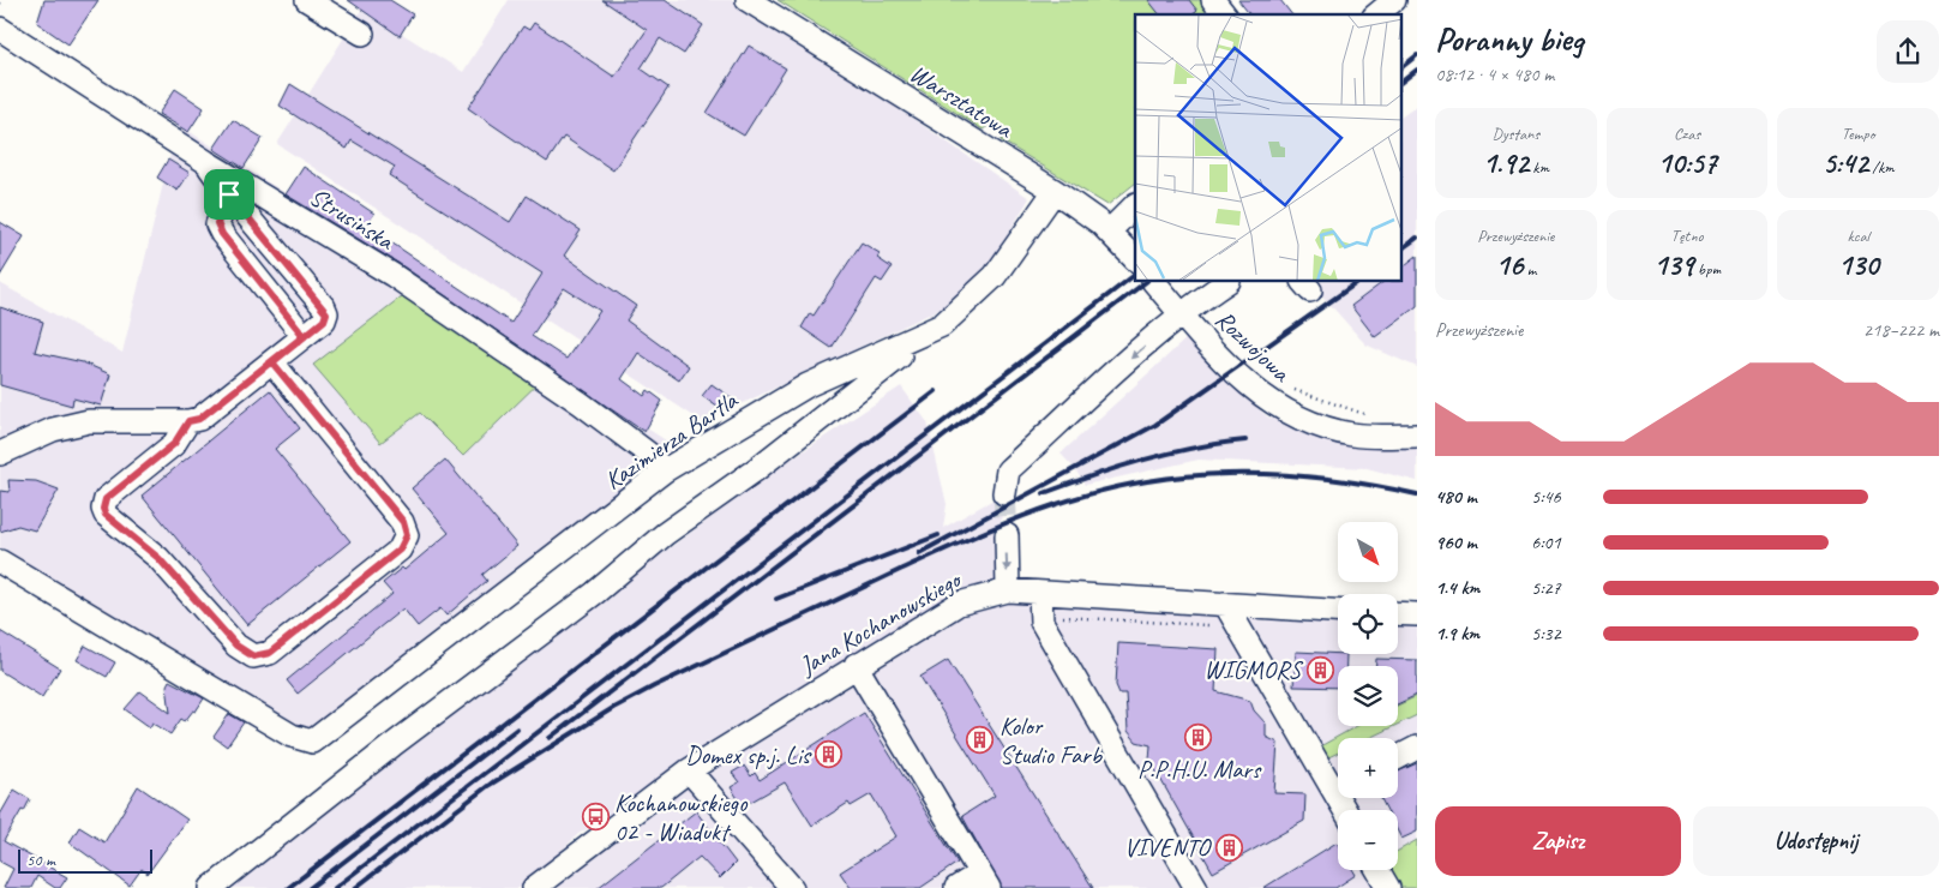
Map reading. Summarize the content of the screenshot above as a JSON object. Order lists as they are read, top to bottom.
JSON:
{
  "streets": {
    "street": [
      "Warsztatowa",
      "Strusińska",
      "Rozwojowa",
      "Kazimierza Bartla",
      "Jana Kochanowskiego"
    ]
  },
  "crossings": [
    ["Warsztatowa", "Kazimierza Bartla"],
    ["Strusińska", "Kazimierza Bartla"]
  ],
  "places": {
    "building": [
      "WIGMORS",
      "P.P.H.U. Mars",
      "Kolor Studio Farb",
      "Domex sp.j. Lis",
      "VIVENTO"
    ],
    "bus stop": ["Kochanowskiego 02 - Wiadukt"]
  },
  "scale_bar": "50 m",
  "north": "bottom right",
  "page": {
    "heading": ["Poranny bieg", "08:12 · 4 × 480 m"],
    "stats": [
      ["Dystans", "1.92 km"],
      ["Czas", "10:57"],
      ["Tempo", "5:42 /km"],
      ["Przewyższenie", "16 m"],
      ["Tętno", "139 bpm"],
      ["kcal", "130"]
    ],
    "chart": ["Przewyższenie", "218–222 m"],
    "list": [
      {
        "name": "480 m",
        "note": "5:46"
      },
      {
        "name": "960 m",
        "note": "6:01"
      },
      {
        "name": "1.4 km",
        "note": "5:27"
      },
      {
        "name": "1.9 km",
        "note": "5:32"
      }
    ],
    "map_buttons": ["+", "−"],
    "buttons": ["Zapisz", "Udostępnij"],
    "scale": "50 m"
  }
}
